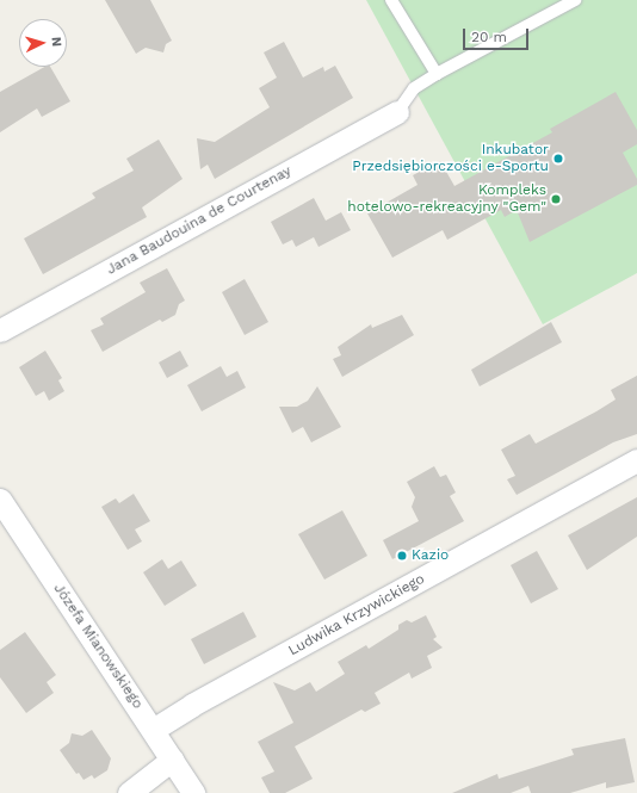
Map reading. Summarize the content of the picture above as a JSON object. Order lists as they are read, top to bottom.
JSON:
{
  "streets": {
    "street": ["Jana Baudouina de Courtenay", "Ludwika Krzywickiego", "Józefa Mianowskiego"]
  },
  "crossings": [
    ["Ludwika Krzywickiego", "Józefa Mianowskiego"]
  ],
  "places": ["Inkubator Przedsiębiorczości e-Sportu", "Kompleks hotelowo-rekreacyjny \"Gem\"", "Kazio"],
  "scale_bar": "20 m",
  "north": "right"
}
